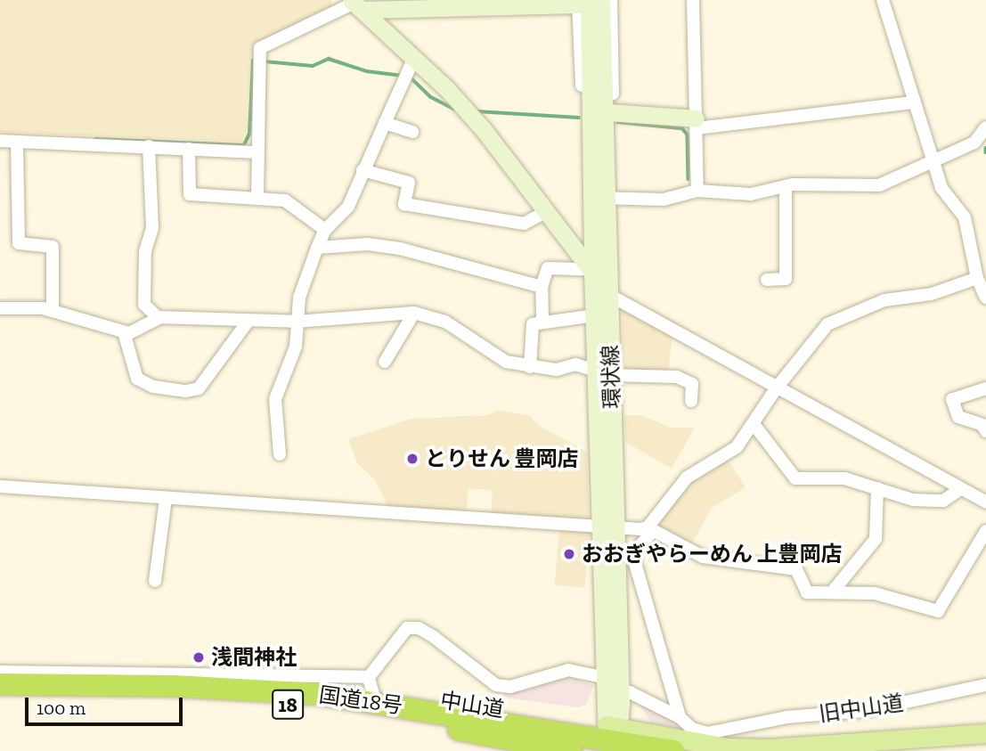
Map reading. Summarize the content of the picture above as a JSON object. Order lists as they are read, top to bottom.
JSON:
{
  "streets": {
    "highway": ["国道18号", "18", "中山道"],
    "street": ["環状線", "旧中山道"]
  },
  "crossings": [
    ["環状線", "18"],
    ["環状線", "中山道"],
    ["環状線", "旧中山道"],
    ["国道18号", "中山道"],
    ["18", "中山道"]
  ],
  "places": ["とりせん 豊岡店", "おおぎやらーめん 上豊岡店", "浅間神社"],
  "scale_bar": "100 m"
}
